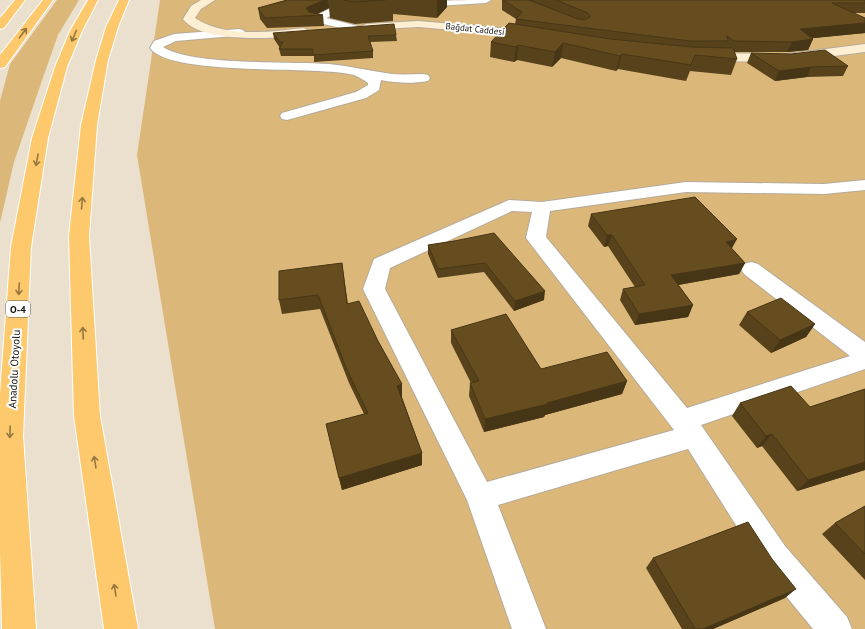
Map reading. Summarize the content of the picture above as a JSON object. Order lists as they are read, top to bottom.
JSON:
{
  "streets": {
    "highway": ["O-4", "Anadolu Otoyolu"],
    "main road": ["Bağdat Caddesi"]
  }
}
